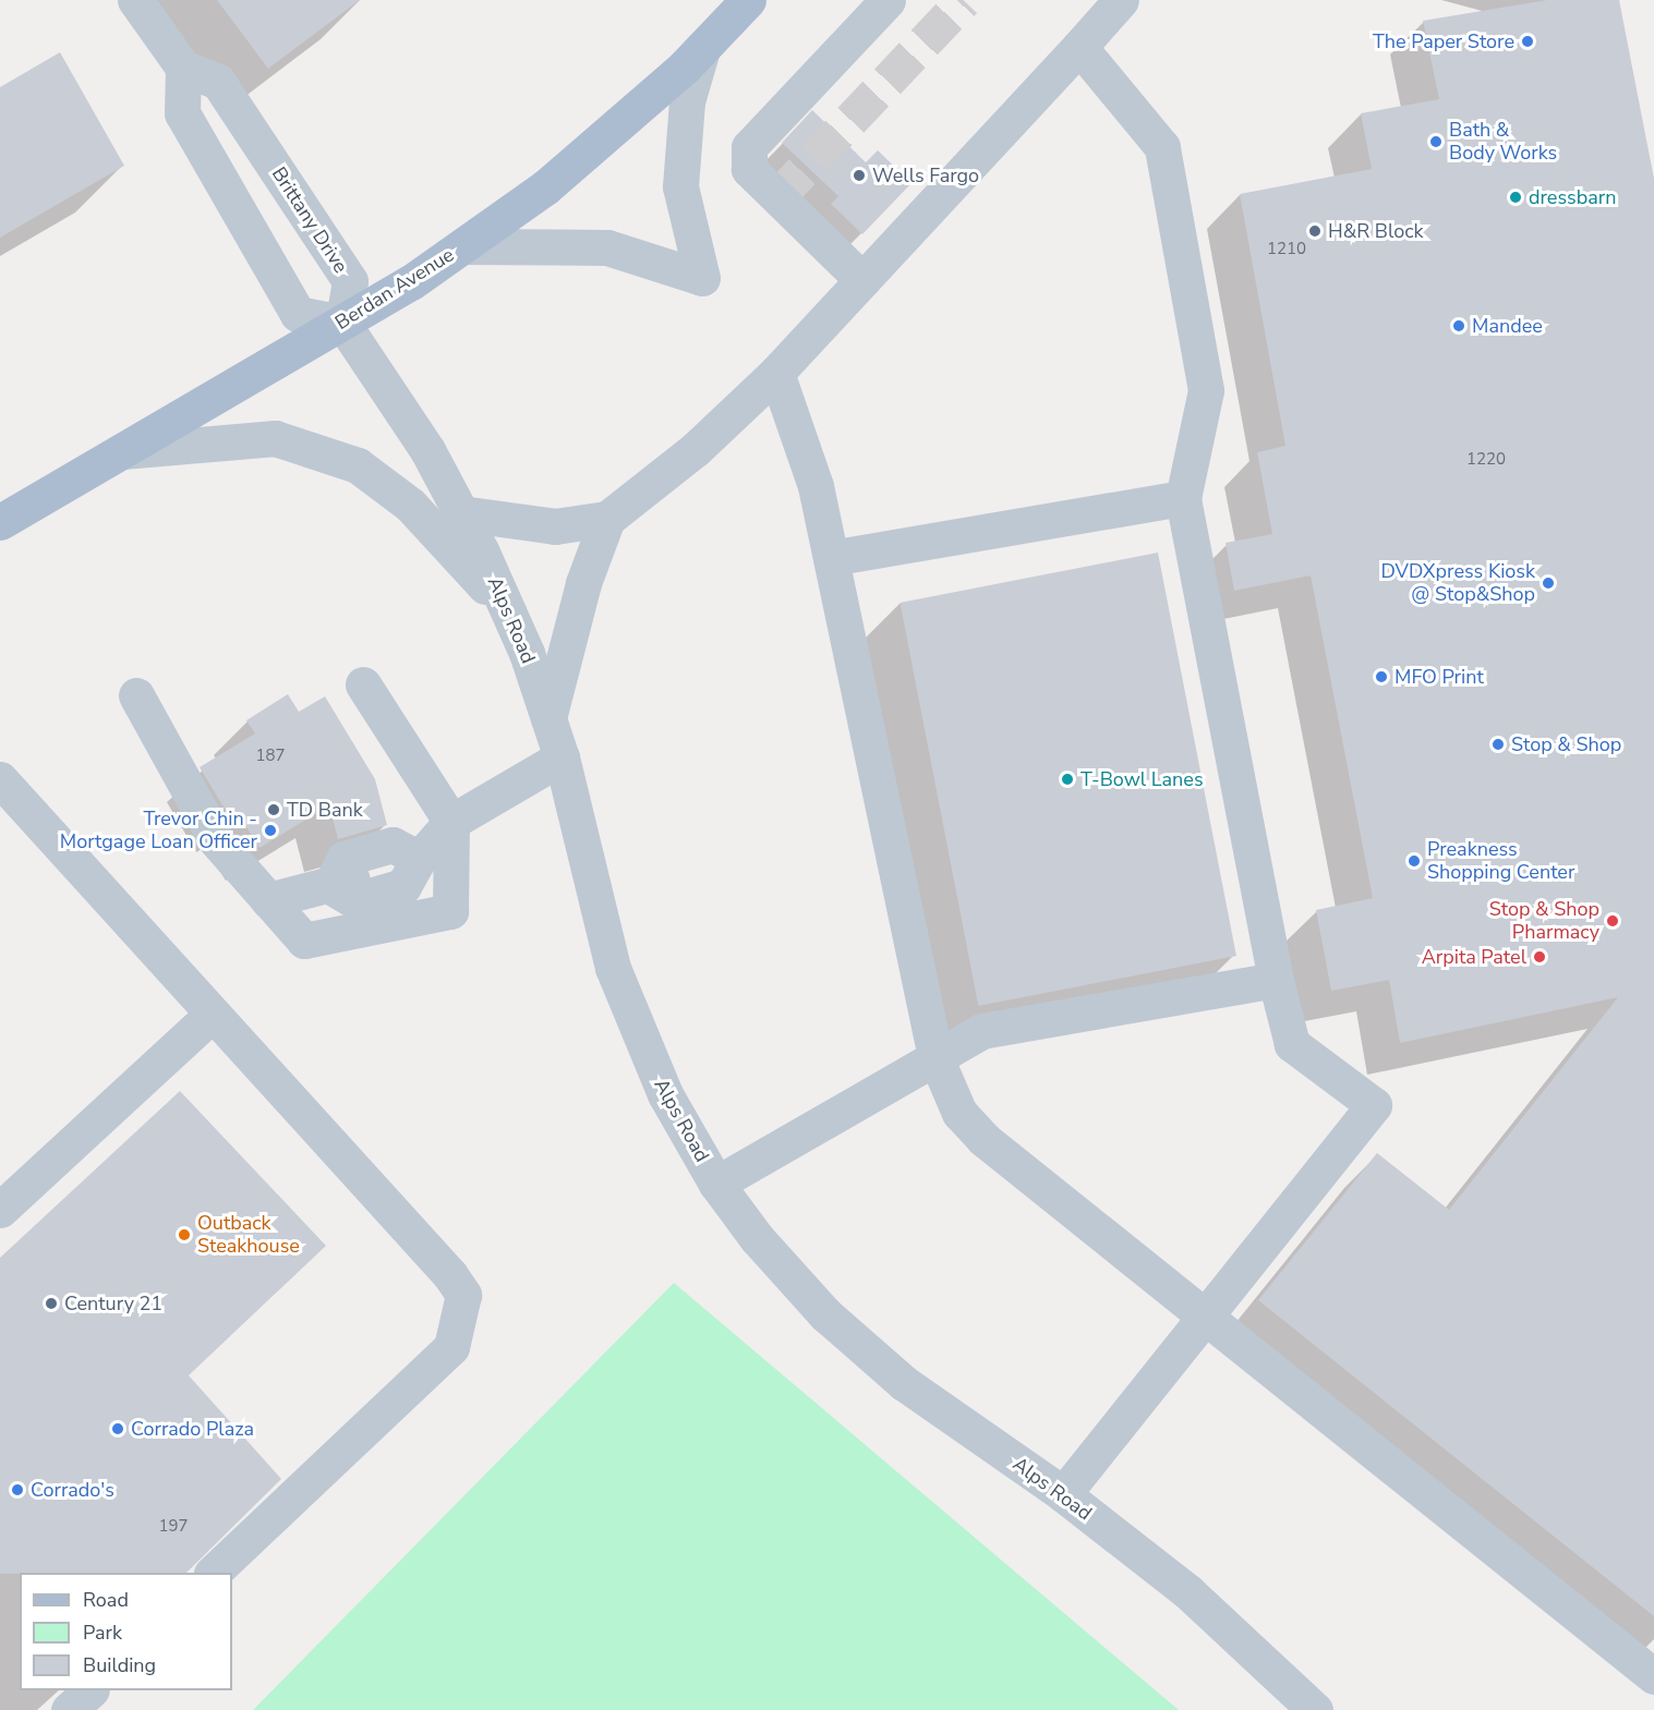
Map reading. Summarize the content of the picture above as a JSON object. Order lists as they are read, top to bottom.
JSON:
{
  "streets": {
    "main road": ["Berdan Avenue"],
    "street": ["Brittany Drive", "Alps Road"]
  },
  "crossings": [
    ["Brittany Drive", "Berdan Avenue"],
    ["Brittany Drive", "Alps Road"],
    ["Berdan Avenue", "Alps Road"]
  ],
  "places": [
    "The Paper Store",
    "Bath & Body Works",
    "Wells Fargo",
    "dressbarn",
    "H&R Block",
    "Mandee",
    "DVDXpress Kiosk @ Stop&Shop",
    "MFO Print",
    "Stop & Shop",
    "T-Bowl Lanes",
    "TD Bank",
    "Trevor Chin - Mortgage Loan Officer",
    "Preakness Shopping Center",
    "Stop & Shop Pharmacy",
    "Arpita Patel",
    "Outback Steakhouse",
    "Century 21",
    "Corrado Plaza",
    "Corrado's"
  ],
  "house_numbers": [
    "1210",
    "1220",
    "187",
    "197"
  ],
  "legend": ["Road", "Park", "Building"]
}
